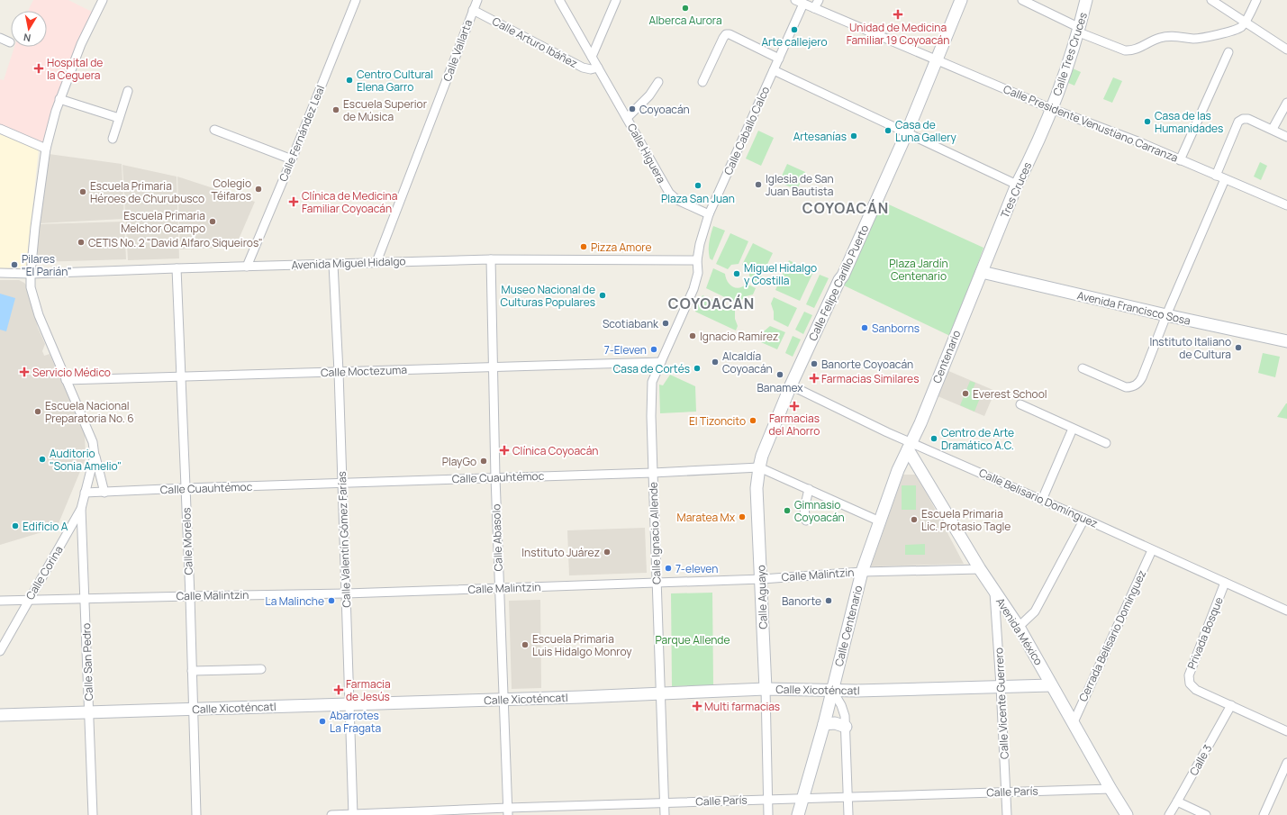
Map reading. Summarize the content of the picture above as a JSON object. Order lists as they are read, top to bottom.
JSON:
{
  "streets": {
    "street": [
      "Calle Arturo Ibáñez",
      "Calle Vallarta",
      "Calle Tres Cruces",
      "Calle Presidente Venustiano Carranza",
      "Calle Caballo Calco",
      "Calle Fernández Leal",
      "Calle Higuera",
      "Tres Cruces",
      "Avenida Miguel Hidalgo",
      "Calle Felipe Carillo Puerto",
      "Avenida Francisco Sosa",
      "Centenario",
      "Calle Moctezuma",
      "Calle Cuauhtémoc",
      "Calle Belisario Domínguez",
      "Calle Ignacio Allende",
      "Calle Abasolo",
      "Calle Valentín Gómez Farías",
      "Calle Morelos",
      "Calle Corina",
      "Calle Malintzin",
      "Calle Aguayo",
      "Calle Centenario",
      "Avenida México",
      "Privada Bosque",
      "Cerrada Belisario Domínguez",
      "Calle San Pedro",
      "Calle Xicoténcatl",
      "Calle Vicente Guerrero",
      "Calle 3",
      "Calle París"
    ]
  },
  "crossings": [
    ["Calle Arturo Ibáñez", "Calle Vallarta"],
    ["Calle Arturo Ibáñez", "Calle Higuera"],
    ["Calle Vallarta", "Avenida Miguel Hidalgo"],
    ["Calle Tres Cruces", "Calle Presidente Venustiano Carranza"],
    ["Calle Tres Cruces", "Tres Cruces"],
    ["Calle Presidente Venustiano Carranza", "Calle Caballo Calco"],
    ["Calle Presidente Venustiano Carranza", "Tres Cruces"],
    ["Calle Presidente Venustiano Carranza", "Calle Felipe Carillo Puerto"],
    ["Calle Caballo Calco", "Calle Higuera"],
    ["Calle Caballo Calco", "Avenida Miguel Hidalgo"],
    ["Calle Caballo Calco", "Calle Ignacio Allende"],
    ["Calle Fernández Leal", "Avenida Miguel Hidalgo"],
    ["Tres Cruces", "Avenida Francisco Sosa"],
    ["Tres Cruces", "Centenario"],
    ["Avenida Miguel Hidalgo", "Calle Ignacio Allende"],
    ["Avenida Miguel Hidalgo", "Calle Abasolo"],
    ["Avenida Miguel Hidalgo", "Calle Valentín Gómez Farías"],
    ["Avenida Miguel Hidalgo", "Calle Morelos"],
    ["Calle Felipe Carillo Puerto", "Calle Belisario Domínguez"],
    ["Calle Felipe Carillo Puerto", "Calle Aguayo"],
    ["Avenida Francisco Sosa", "Centenario"],
    ["Centenario", "Calle Belisario Domínguez"],
    ["Centenario", "Calle Centenario"],
    ["Centenario", "Avenida México"],
    ["Calle Moctezuma", "Calle Ignacio Allende"],
    ["Calle Moctezuma", "Calle Abasolo"],
    ["Calle Moctezuma", "Calle Valentín Gómez Farías"],
    ["Calle Moctezuma", "Calle Morelos"],
    ["Calle Cuauhtémoc", "Calle Ignacio Allende"],
    ["Calle Cuauhtémoc", "Calle Abasolo"],
    ["Calle Cuauhtémoc", "Calle Valentín Gómez Farías"],
    ["Calle Cuauhtémoc", "Calle Morelos"],
    ["Calle Cuauhtémoc", "Calle Corina"],
    ["Calle Cuauhtémoc", "Calle Aguayo"],
    ["Calle Cuauhtémoc", "Calle Centenario"],
    ["Calle Belisario Domínguez", "Calle Aguayo"],
    ["Calle Belisario Domínguez", "Calle Centenario"],
    ["Calle Belisario Domínguez", "Avenida México"],
    ["Calle Belisario Domínguez", "Privada Bosque"],
    ["Calle Belisario Domínguez", "Cerrada Belisario Domínguez"],
    ["Calle Ignacio Allende", "Calle Malintzin"],
    ["Calle Ignacio Allende", "Calle Xicoténcatl"],
    ["Calle Ignacio Allende", "Calle París"],
    ["Calle Abasolo", "Calle Malintzin"],
    ["Calle Abasolo", "Calle Xicoténcatl"],
    ["Calle Abasolo", "Calle París"],
    ["Calle Valentín Gómez Farías", "Calle Malintzin"],
    ["Calle Valentín Gómez Farías", "Calle Xicoténcatl"],
    ["Calle Valentín Gómez Farías", "Calle París"],
    ["Calle Morelos", "Calle Malintzin"],
    ["Calle Morelos", "Calle Xicoténcatl"],
    ["Calle Corina", "Calle Malintzin"],
    ["Calle Corina", "Calle San Pedro"],
    ["Calle Malintzin", "Calle Aguayo"],
    ["Calle Malintzin", "Calle Centenario"],
    ["Calle Malintzin", "Avenida México"],
    ["Calle Malintzin", "Calle San Pedro"],
    ["Calle Aguayo", "Calle Xicoténcatl"],
    ["Calle Aguayo", "Calle París"],
    ["Calle Centenario", "Avenida México"],
    ["Calle Centenario", "Calle Xicoténcatl"],
    ["Calle Centenario", "Calle París"],
    ["Avenida México", "Cerrada Belisario Domínguez"],
    ["Avenida México", "Calle Xicoténcatl"],
    ["Avenida México", "Calle Vicente Guerrero"],
    ["Avenida México", "Calle París"],
    ["Privada Bosque", "Calle 3"],
    ["Calle San Pedro", "Calle Xicoténcatl"],
    ["Calle Xicoténcatl", "Calle Vicente Guerrero"],
    ["Calle Vicente Guerrero", "Calle París"]
  ],
  "districts": ["COYOACÁN", "COYOACÁN"],
  "parks": ["Plaza Jardín Centenario", "Parque Allende"],
  "places": {
    "other": [
      "Alberca Aurora",
      "Arte callejero",
      "Centro Cultural Elena Garro",
      "Coyoacán",
      "Escuela Superior de Música",
      "Casa de las Humanidades",
      "Casa de Luna Gallery",
      "Artesanías",
      "Iglesia de San Juan Bautista",
      "Plaza San Juan",
      "Colegio Téifaros",
      "Escuela Primaria Héroes de Churubusco",
      "Escuela Primaria Melchor Ocampo",
      "CETIS No. 2 \"David Alfaro Siqueiros\"",
      "Pizza Amore",
      "Pilares \"El Parián\"",
      "Miguel Hidalgo y Costilla",
      "Museo Nacional de Culturas Populares",
      "Scotiabank",
      "Sanborns",
      "Ignacio Ramírez",
      "Instituto Italiano de Cultura",
      "7-Eleven",
      "Alcaldía Coyoacán",
      "Banorte Coyoacán",
      "Casa de Cortés",
      "Banamex",
      "Everest School",
      "Escuela Nacional Preparatoria No. 6",
      "El Tizoncito",
      "Centro de Arte Dramático A.C.",
      "Auditorio \"Sonia Amelio\"",
      "PlayGo",
      "Gimnasio Coyoacán",
      "Maratea Mx",
      "Escuela Primaria Lic. Protasio Tagle",
      "Edificio A",
      "Instituto Juárez",
      "7-eleven",
      "La Malinche",
      "Banorte",
      "Escuela Primaria Luis Hidalgo Monroy",
      "Abarrotes La Fragata"
    ],
    "health": [
      "Unidad de Medicina Familiar 19 Coyoacán",
      "Hospital de la Ceguera",
      "Clínica de Medicina Familiar Coyoacán",
      "Servicio Médico",
      "Farmacias Similares",
      "Farmacias del Ahorro",
      "Clínica Coyoacán",
      "Farmacia de Jesús",
      "Multi farmacias"
    ]
  },
  "north": "bottom"
}
